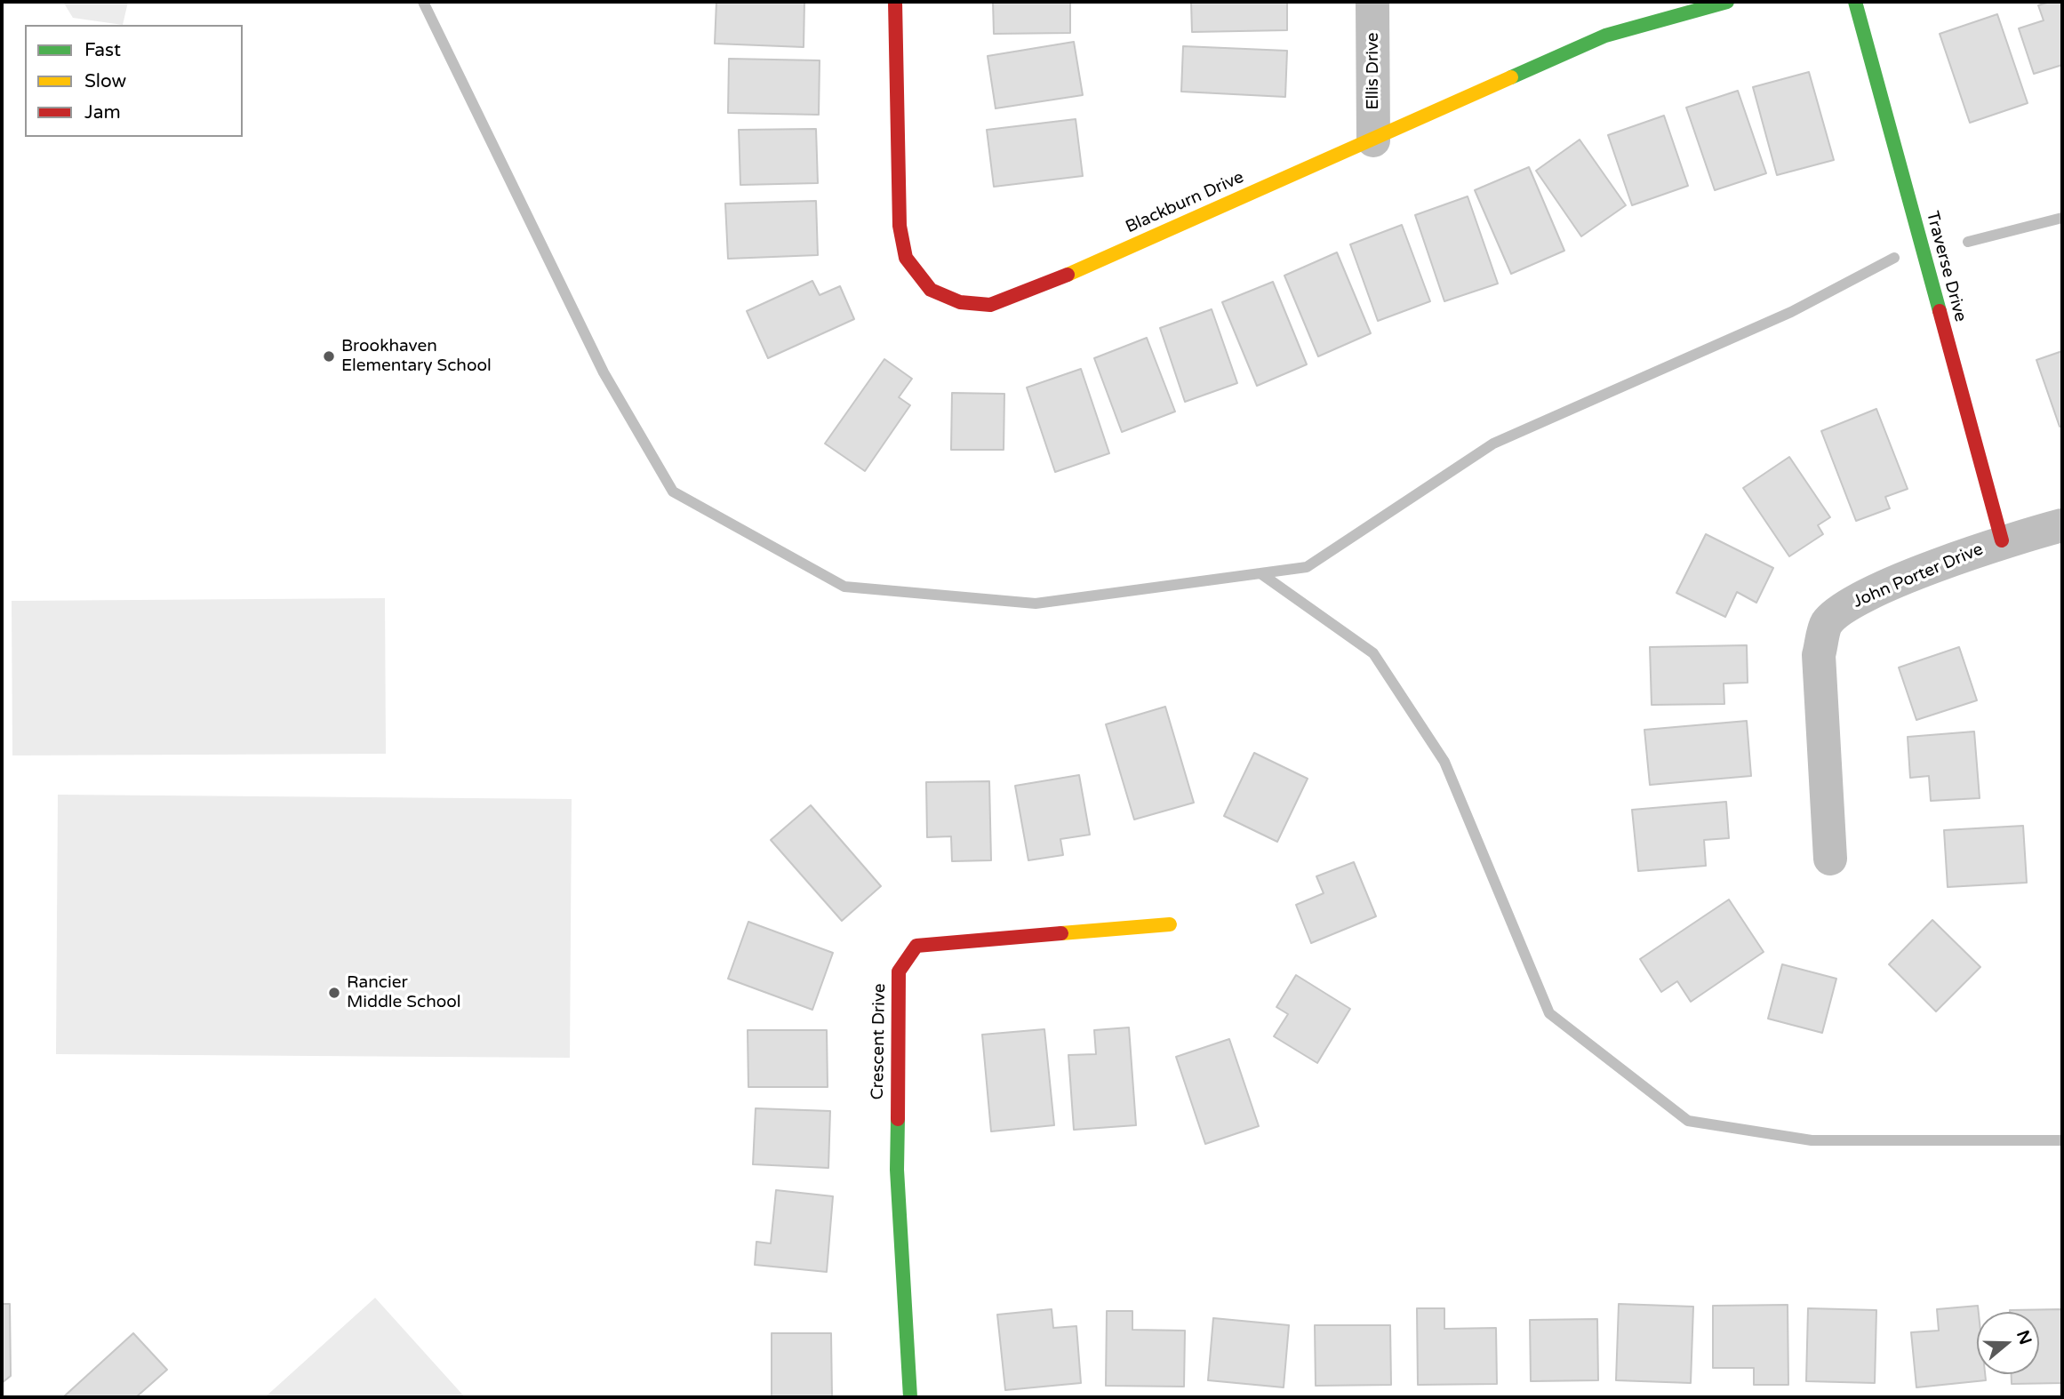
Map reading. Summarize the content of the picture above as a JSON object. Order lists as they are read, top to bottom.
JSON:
{
  "streets": {
    "street": [
      "Ellis Drive",
      "Blackburn Drive",
      "Traverse Drive",
      "John Porter Drive",
      "Crescent Drive"
    ]
  },
  "crossings": [
    ["Ellis Drive", "Blackburn Drive"],
    ["Traverse Drive", "John Porter Drive"]
  ],
  "places": ["Brookhaven Elementary School", "Rancier Middle School"],
  "legend": ["Fast", "Slow", "Jam"],
  "north": "right"
}
